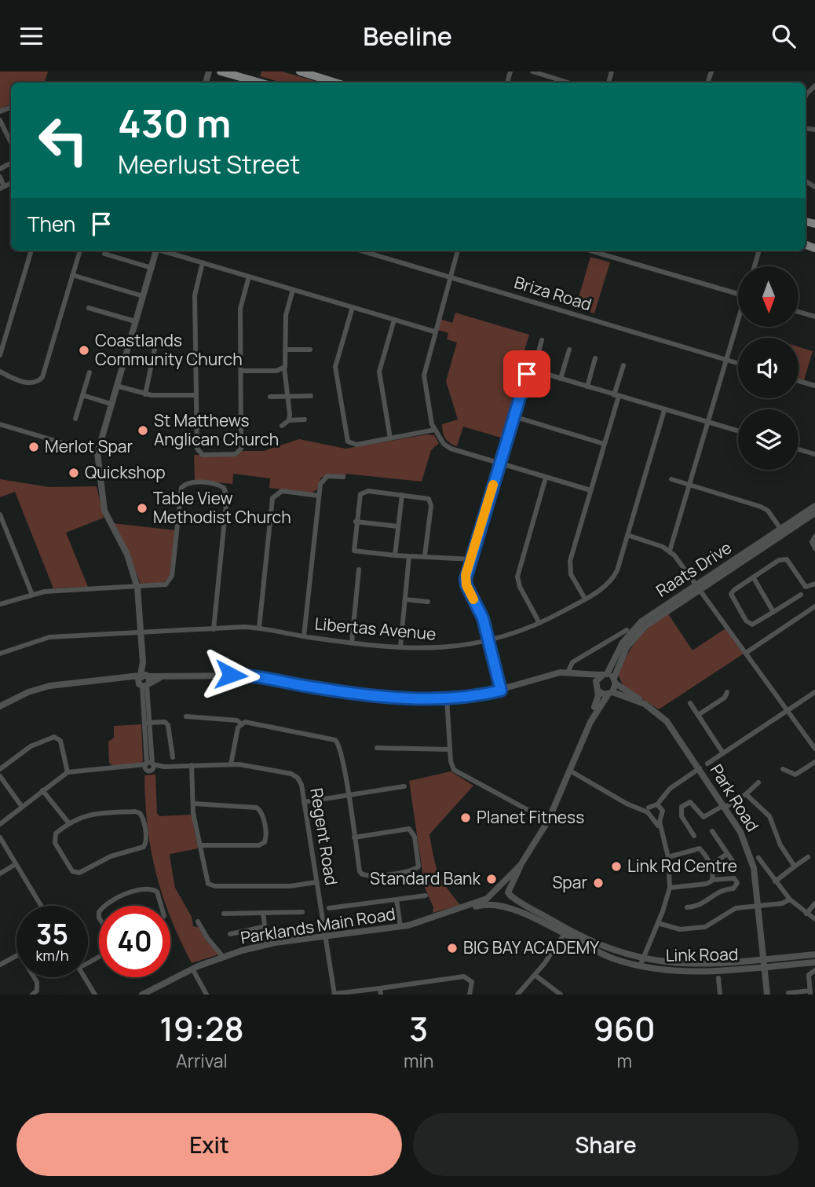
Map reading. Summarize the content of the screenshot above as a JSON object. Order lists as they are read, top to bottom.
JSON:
{
  "streets": {
    "street": [
      "Briza Road",
      "Raats Drive",
      "Libertas Avenue",
      "Park Road",
      "Regent Road",
      "Parklands Main Road",
      "Link Road"
    ]
  },
  "crossings": [
    ["Raats Drive", "Park Road"],
    ["Park Road", "Link Road"],
    ["Regent Road", "Parklands Main Road"],
    ["Parklands Main Road", "Link Road"]
  ],
  "places": [
    "Coastlands Community Church",
    "St Matthews Anglican Church",
    "Merlot Spar",
    "Quickshop",
    "Table View Methodist Church",
    "Planet Fitness",
    "Link Rd Centre",
    "Standard Bank",
    "Spar",
    "BIG BAY ACADEMY"
  ],
  "north": "bottom",
  "page": {
    "header": "Beeline",
    "turn": ["430 m", "Meerlust Street"],
    "then": "Then",
    "speed": "35 km/h",
    "limit": "40",
    "eta": [
      "19:28",
      "Arrival",
      "3",
      "min",
      "960",
      "m"
    ],
    "buttons": ["Exit", "Share"]
  }
}
